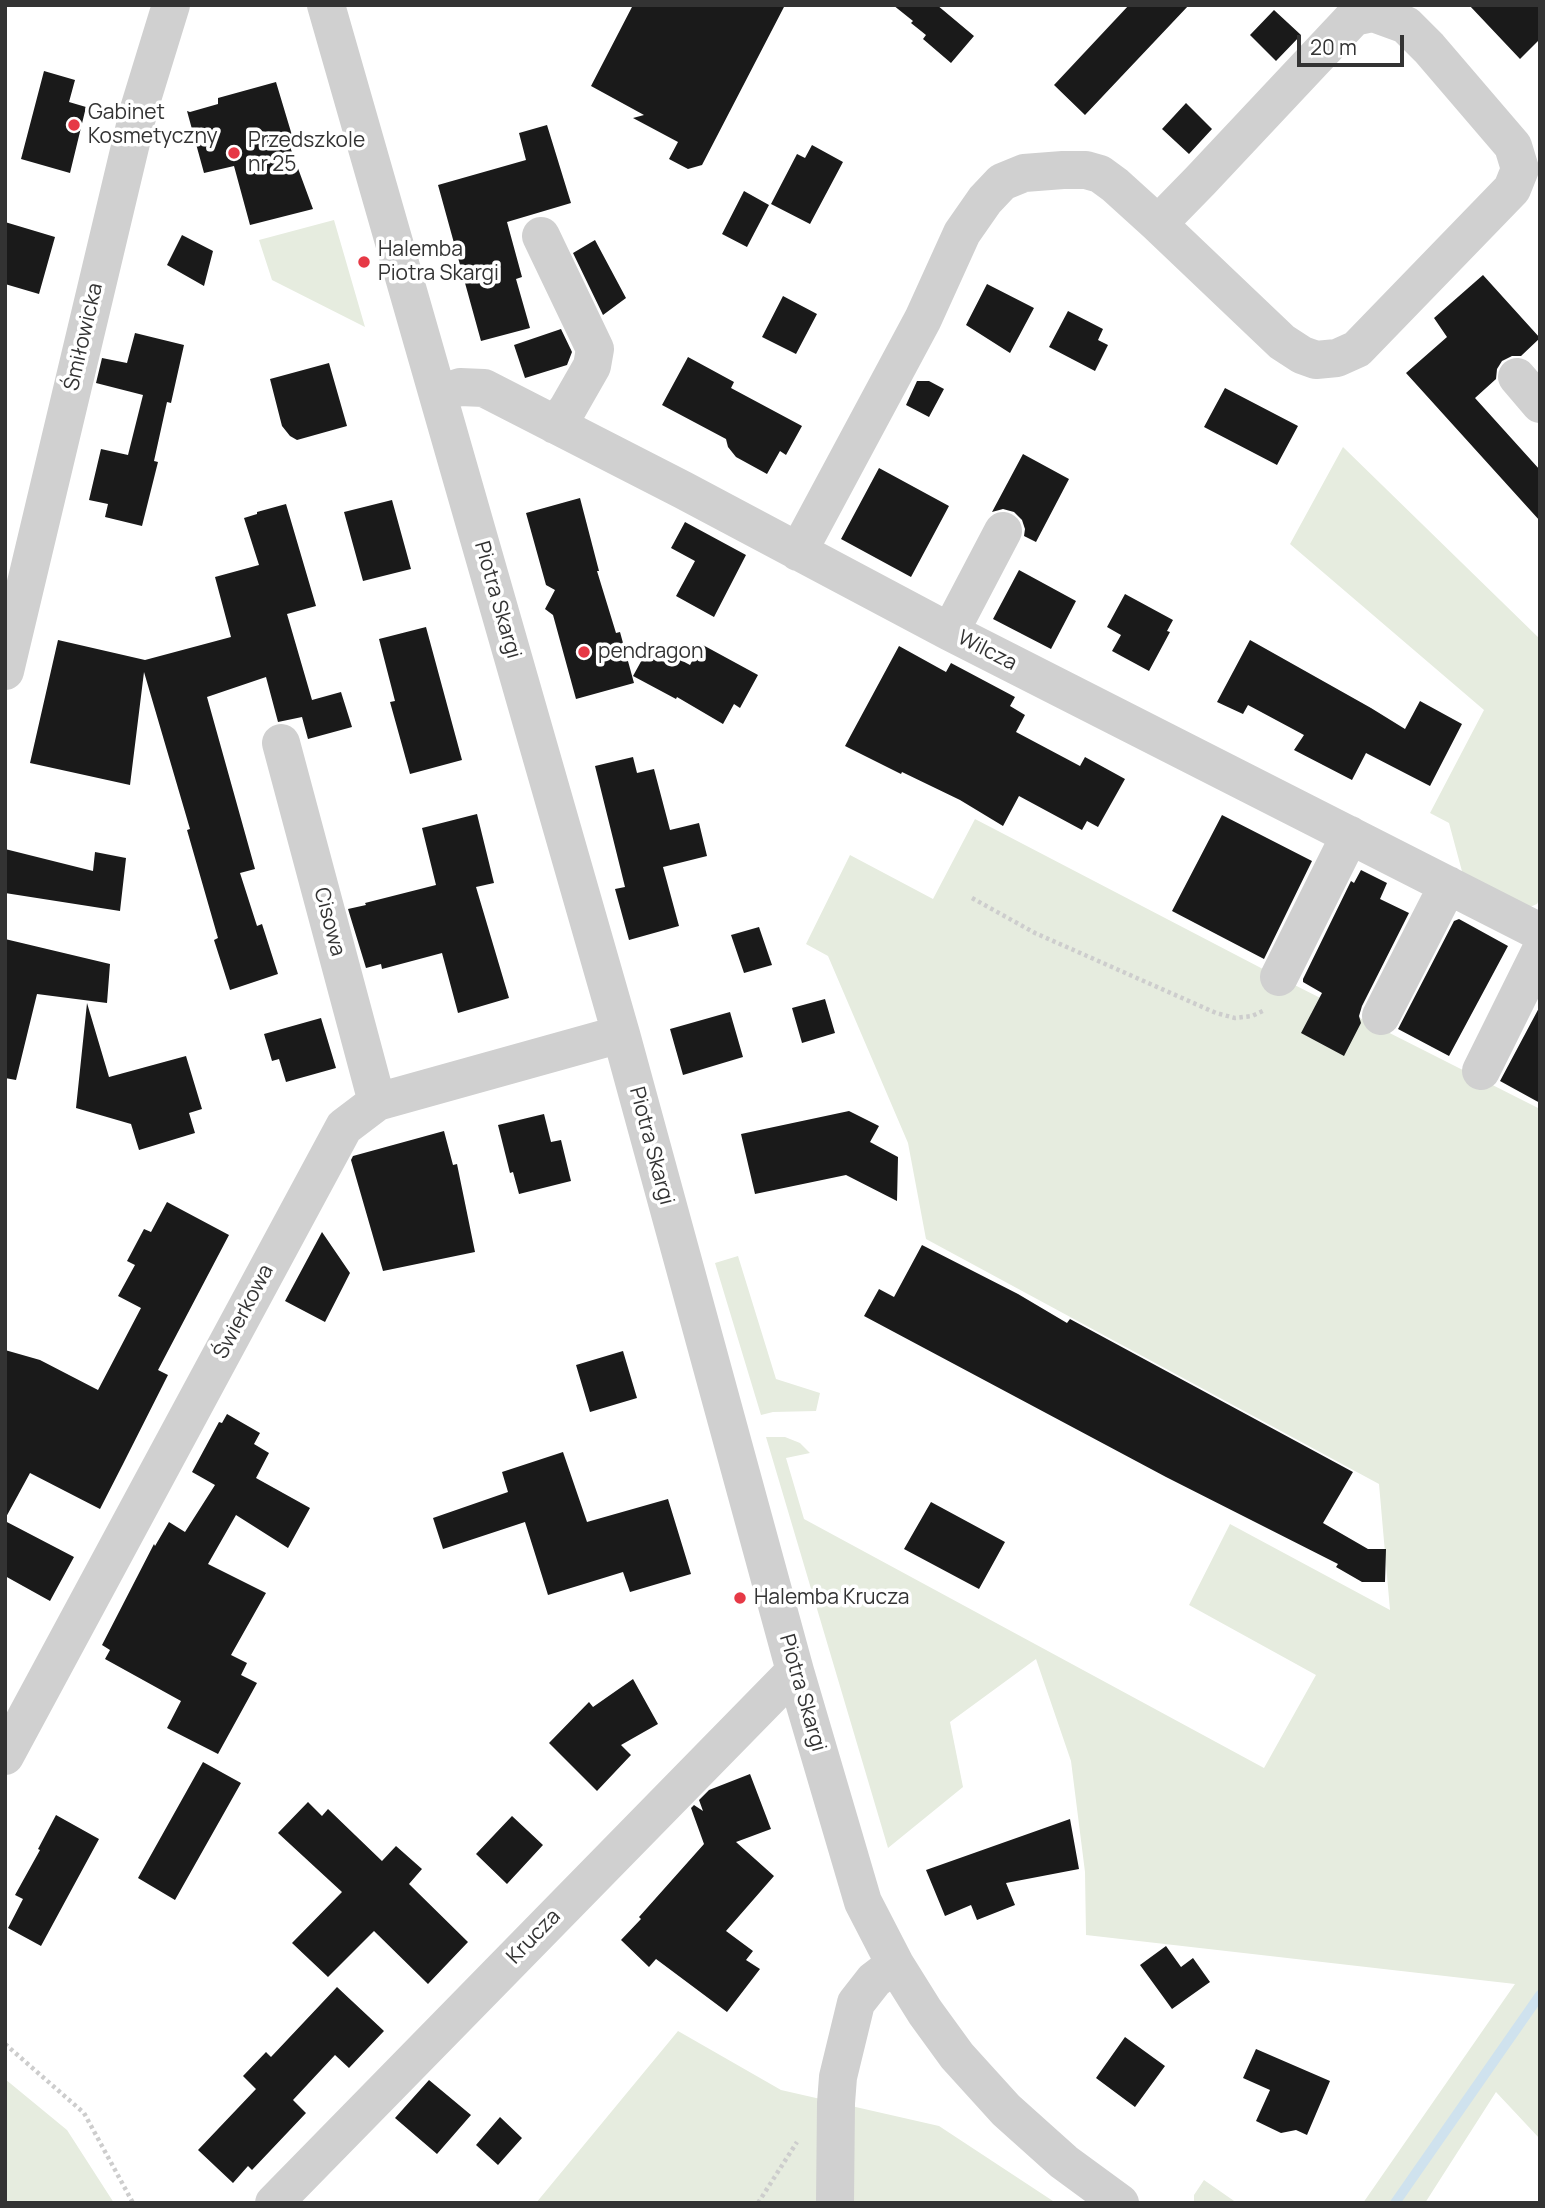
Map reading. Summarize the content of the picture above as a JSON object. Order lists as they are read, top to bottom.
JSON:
{
  "streets": {
    "street": [
      "Śmiłowicka",
      "Piotra Skargi",
      "Wilcza",
      "Cisowa",
      "Świerkowa",
      "Krucza"
    ]
  },
  "crossings": [
    ["Piotra Skargi", "Wilcza"],
    ["Piotra Skargi", "Świerkowa"],
    ["Piotra Skargi", "Krucza"],
    ["Cisowa", "Świerkowa"]
  ],
  "places": [
    "Gabinet Kosmetyczny",
    "Przedszkole nr 25",
    "Halemba Piotra Skargi",
    "pendragon",
    "Halemba Krucza"
  ],
  "scale_bar": "20 m"
}
